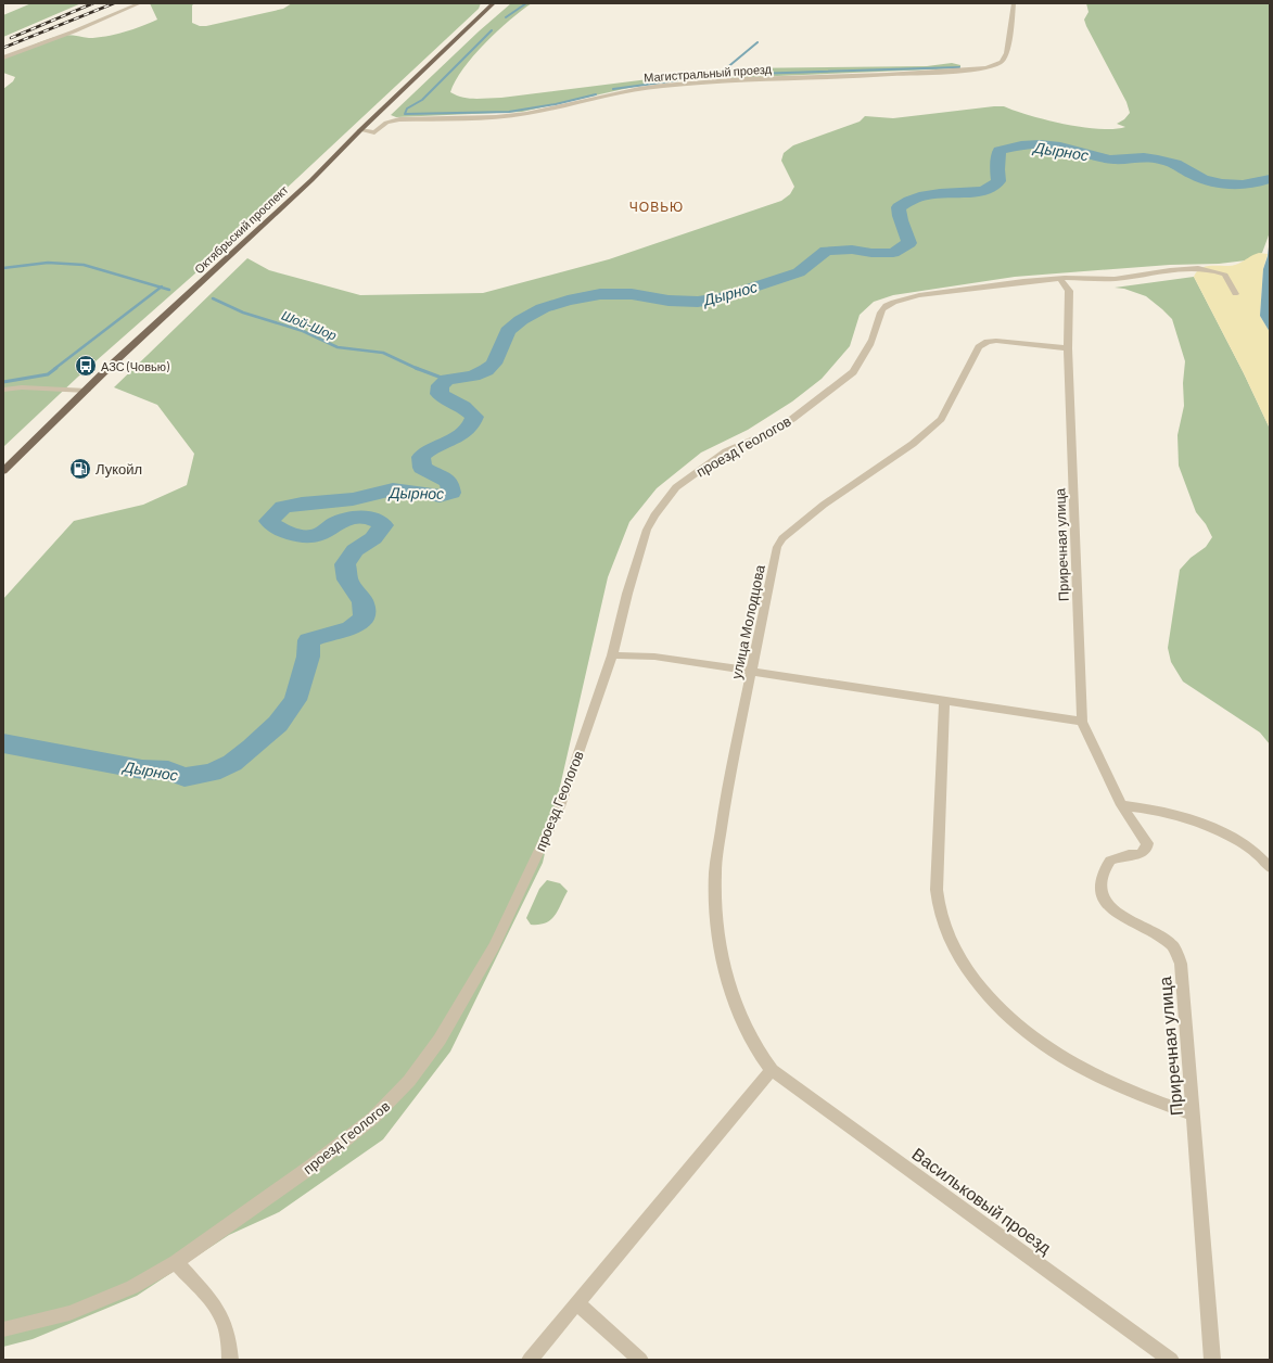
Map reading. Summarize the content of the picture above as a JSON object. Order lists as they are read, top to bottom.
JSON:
{
  "streets": {
    "main road": ["Октябрьский проспект"],
    "street": [
      "Магистральный проезд",
      "проезд Геологов",
      "Приречная улица",
      "улица Молодцова",
      "Васильковый проезд"
    ]
  },
  "crossings": [
    ["Магистральный проезд", "Октябрьский проспект"],
    ["проезд Геологов", "Приречная улица"],
    ["Приречная улица", "улица Молодцова"],
    ["улица Молодцова", "Васильковый проезд"]
  ],
  "districts": ["ЧОВЬЮ"],
  "water": ["Дырнос", "Шой-Шор"],
  "places": {
    "bus stop": ["АЗС (Човью)"],
    "fuel station": ["Лукойл"]
  }
}
